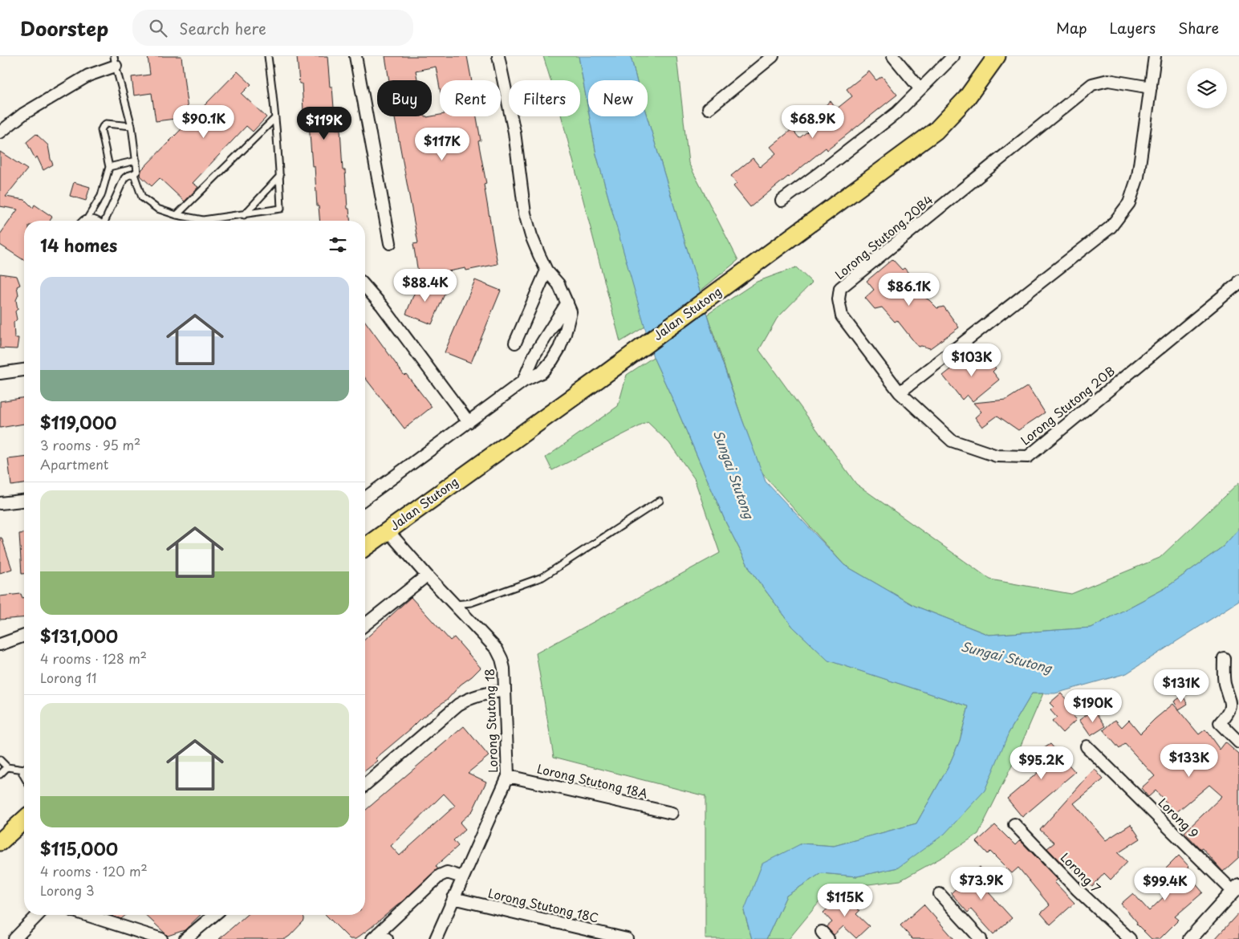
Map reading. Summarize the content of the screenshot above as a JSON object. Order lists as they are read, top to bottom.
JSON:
{
  "streets": {
    "main road": ["Jalan Stutong"],
    "street": [
      "Lorong Stutong 20B4",
      "Lorong Stutong 20B",
      "Lorong Stutong 18",
      "Lorong Stutong 18A",
      "Lorong 9",
      "Lorong 7",
      "Lorong Stutong 18C"
    ]
  },
  "crossings": [
    ["Lorong Stutong 20B4", "Lorong Stutong 20B"],
    ["Jalan Stutong", "Lorong Stutong 18"],
    ["Lorong Stutong 18", "Lorong Stutong 18A"],
    ["Lorong Stutong 18", "Lorong Stutong 18C"]
  ],
  "water": ["Sungai Stutong"],
  "page": {
    "header": "Doorstep",
    "search": "Search here",
    "nav": ["Map", "Layers", "Share"],
    "chip": [
      "Buy",
      "Rent",
      "Filters",
      "New"
    ],
    "price": [
      "$90.1K",
      "$68.9K",
      "$119K",
      "$117K",
      "$88.4K",
      "$86.1K",
      "$103K",
      "$131K",
      "$190K",
      "$133K",
      "$95.2K",
      "$73.9K",
      "$99.4K",
      "$115K"
    ],
    "heading": "14 homes",
    "list": [
      {
        "name": "$119,000",
        "note": "3 rooms · 95 m² · Apartment"
      },
      {
        "name": "$131,000",
        "note": "4 rooms · 128 m² · Lorong 11"
      },
      {
        "name": "$115,000",
        "note": "4 rooms · 120 m² · Lorong 3"
      }
    ]
  }
}
